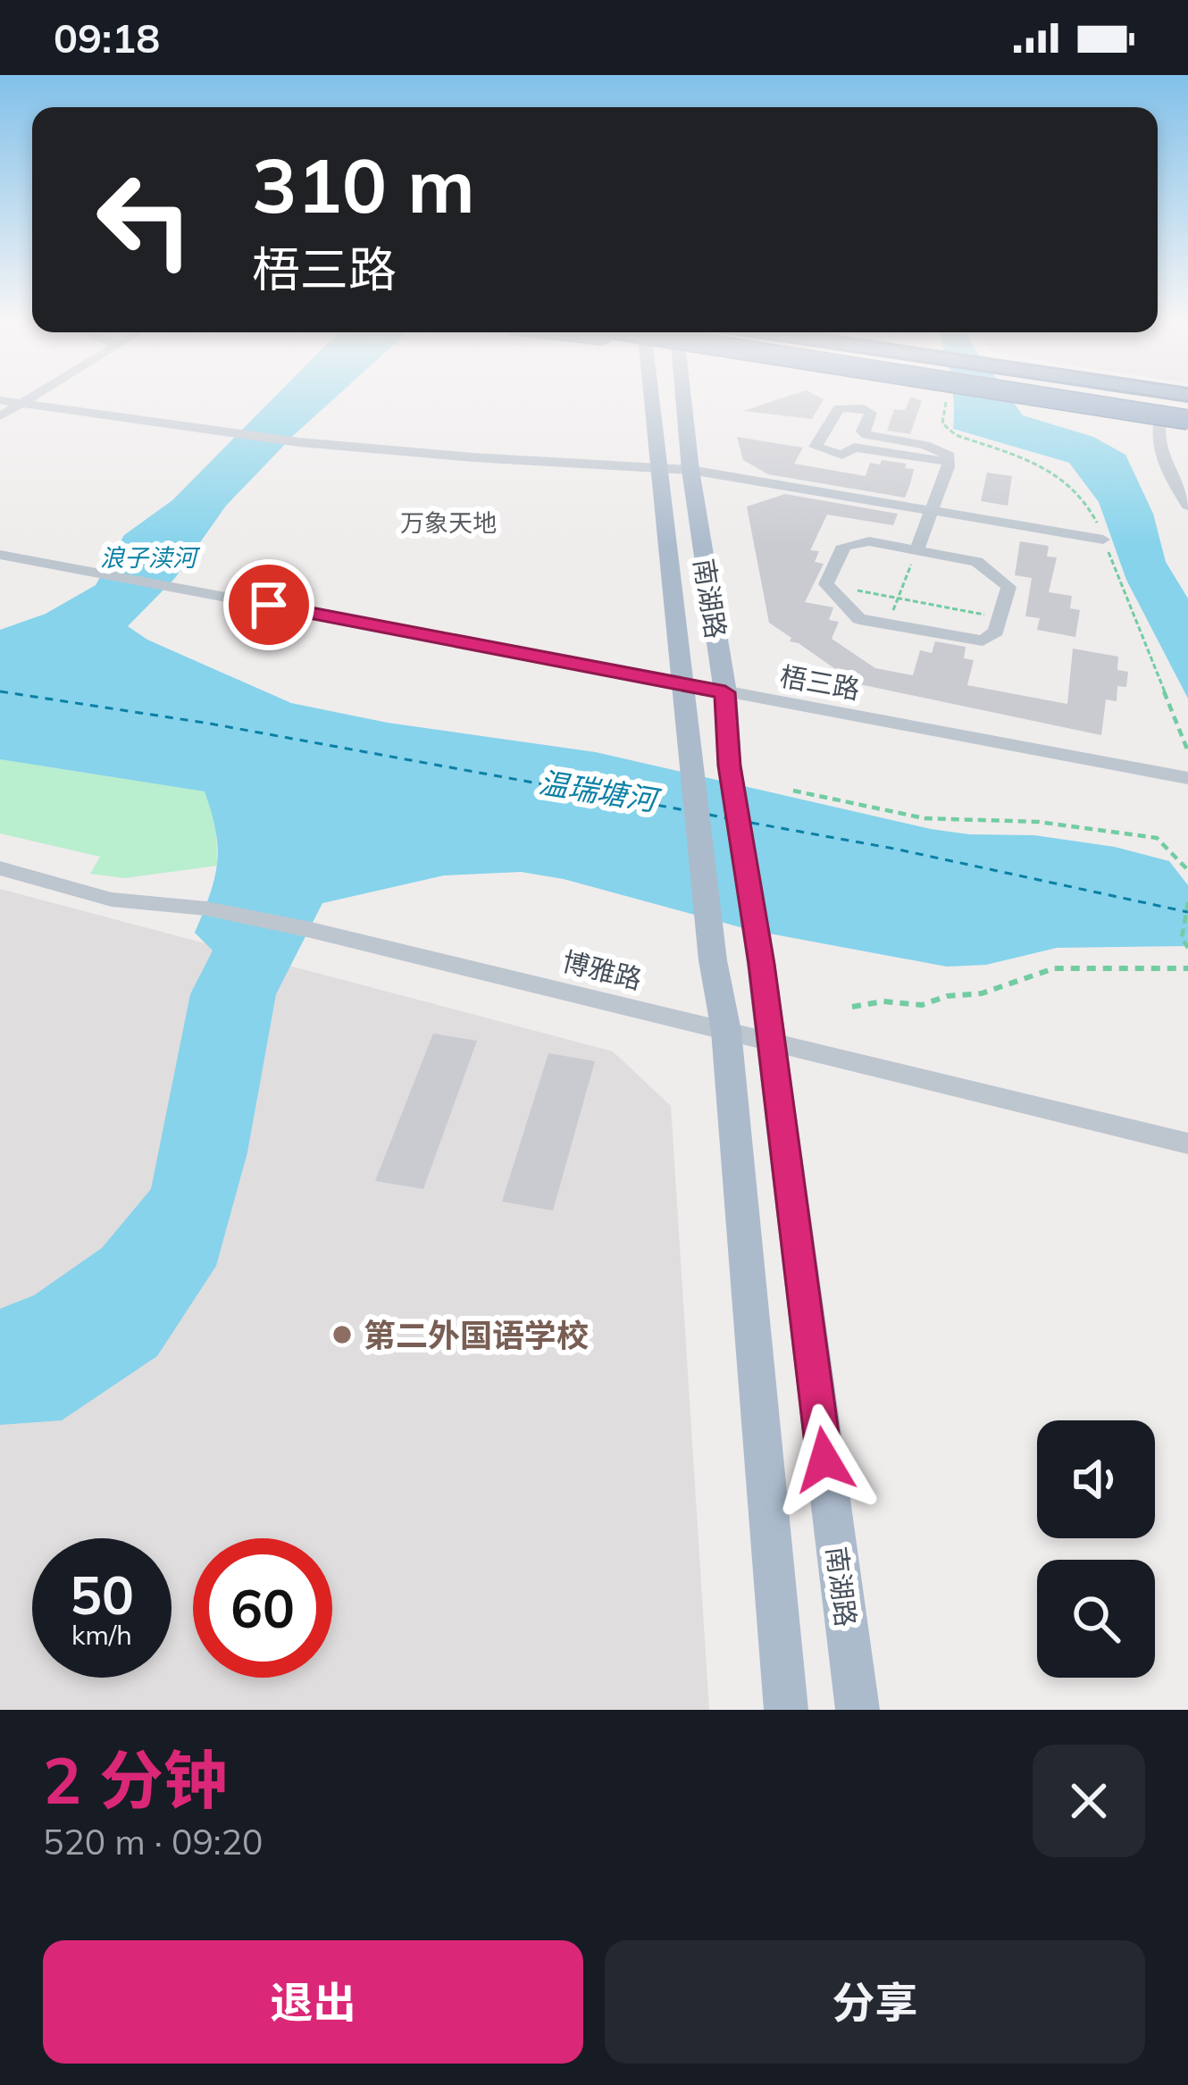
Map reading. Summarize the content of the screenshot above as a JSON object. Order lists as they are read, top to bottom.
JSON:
{
  "streets": {
    "main road": ["南湖路"],
    "street": ["梧三路", "博雅路"]
  },
  "crossings": [
    ["南湖路", "梧三路"],
    ["南湖路", "博雅路"]
  ],
  "districts": ["万象天地"],
  "water": ["浪子渎河", "温瑞塘河"],
  "places": ["第二外国语学校"],
  "page": {
    "status": "09:18",
    "turn": ["310 m", "梧三路"],
    "speed": "50 km/h",
    "limit": "60",
    "heading": ["2 分钟", "520 m · 09:20"],
    "buttons": ["退出", "分享"]
  }
}
